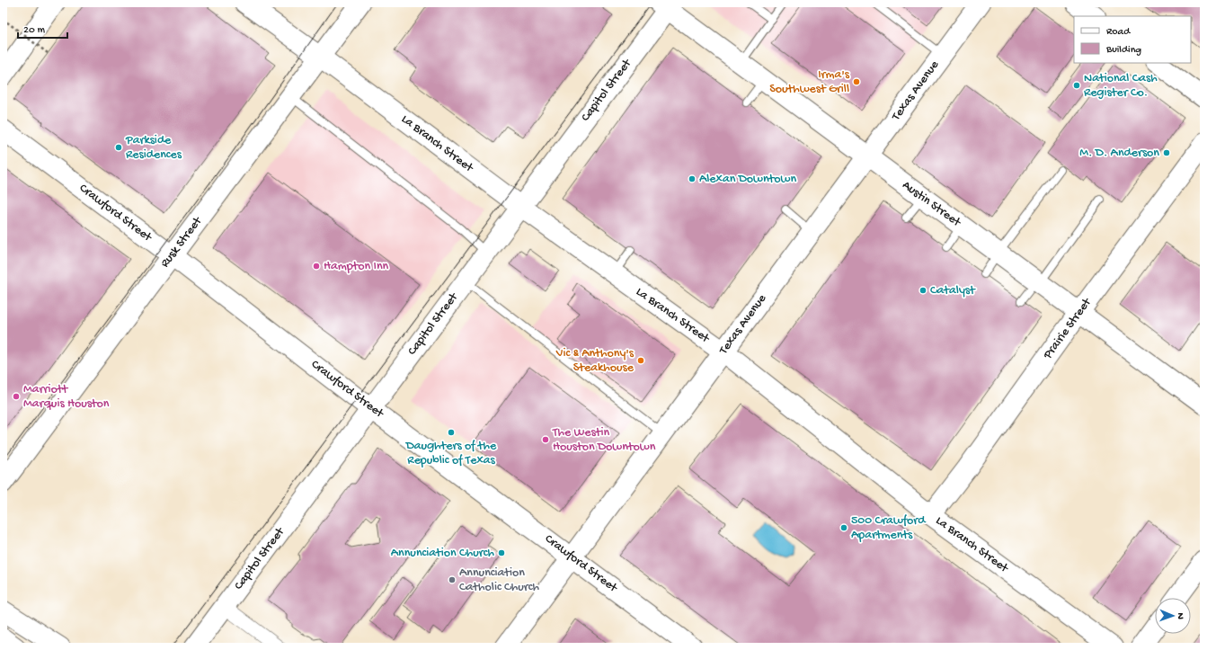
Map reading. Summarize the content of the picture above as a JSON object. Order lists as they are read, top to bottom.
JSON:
{
  "streets": {
    "street": [
      "Capitol Street",
      "Texas Avenue",
      "La Branch Street",
      "Austin Street",
      "Crawford Street",
      "Rusk Street",
      "Prairie Street"
    ]
  },
  "crossings": [
    ["Capitol Street", "La Branch Street"],
    ["Capitol Street", "Austin Street"],
    ["Capitol Street", "Crawford Street"],
    ["Texas Avenue", "La Branch Street"],
    ["Texas Avenue", "Austin Street"],
    ["Texas Avenue", "Crawford Street"],
    ["La Branch Street", "Rusk Street"],
    ["La Branch Street", "Prairie Street"],
    ["Austin Street", "Prairie Street"],
    ["Crawford Street", "Rusk Street"]
  ],
  "places": [
    "Irma's Southwest Grill",
    "National Cash Register Co.",
    "Parkside Residences",
    "M. D. Anderson",
    "Alexan Downtown",
    "Hampton Inn",
    "Catalyst",
    "Vic & Anthony's Steakhouse",
    "Marriott Marquis Houston",
    "Daughters of the Republic of Texas",
    "The Westin Houston Downtown",
    "500 Crawford Apartments",
    "Annunciation Church",
    "Annunciation Catholic Church"
  ],
  "legend": ["Road", "Building"],
  "scale_bar": "20 m",
  "north": "right"
}
